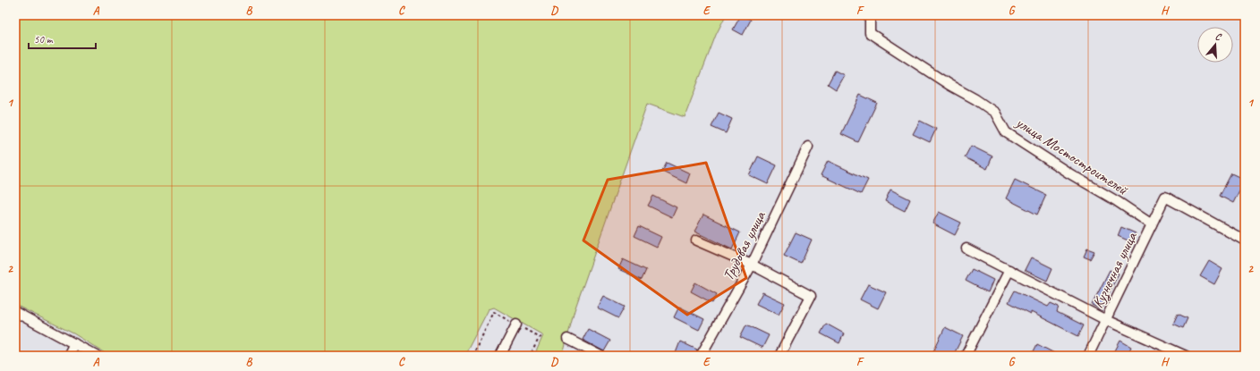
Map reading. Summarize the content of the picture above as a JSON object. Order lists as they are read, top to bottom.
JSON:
{
  "streets": {
    "street": ["улица Мостостроителей", "Трудовая улица", "Кузнечная улица"]
  },
  "crossings": [
    ["улица Мостостроителей", "Кузнечная улица"]
  ],
  "scale_bar": "50 m",
  "north": "top",
  "grid": {
    "columns": [
      "A",
      "B",
      "C",
      "D",
      "E",
      "F",
      "G",
      "H"
    ],
    "rows": ["1", "2"]
  }
}
